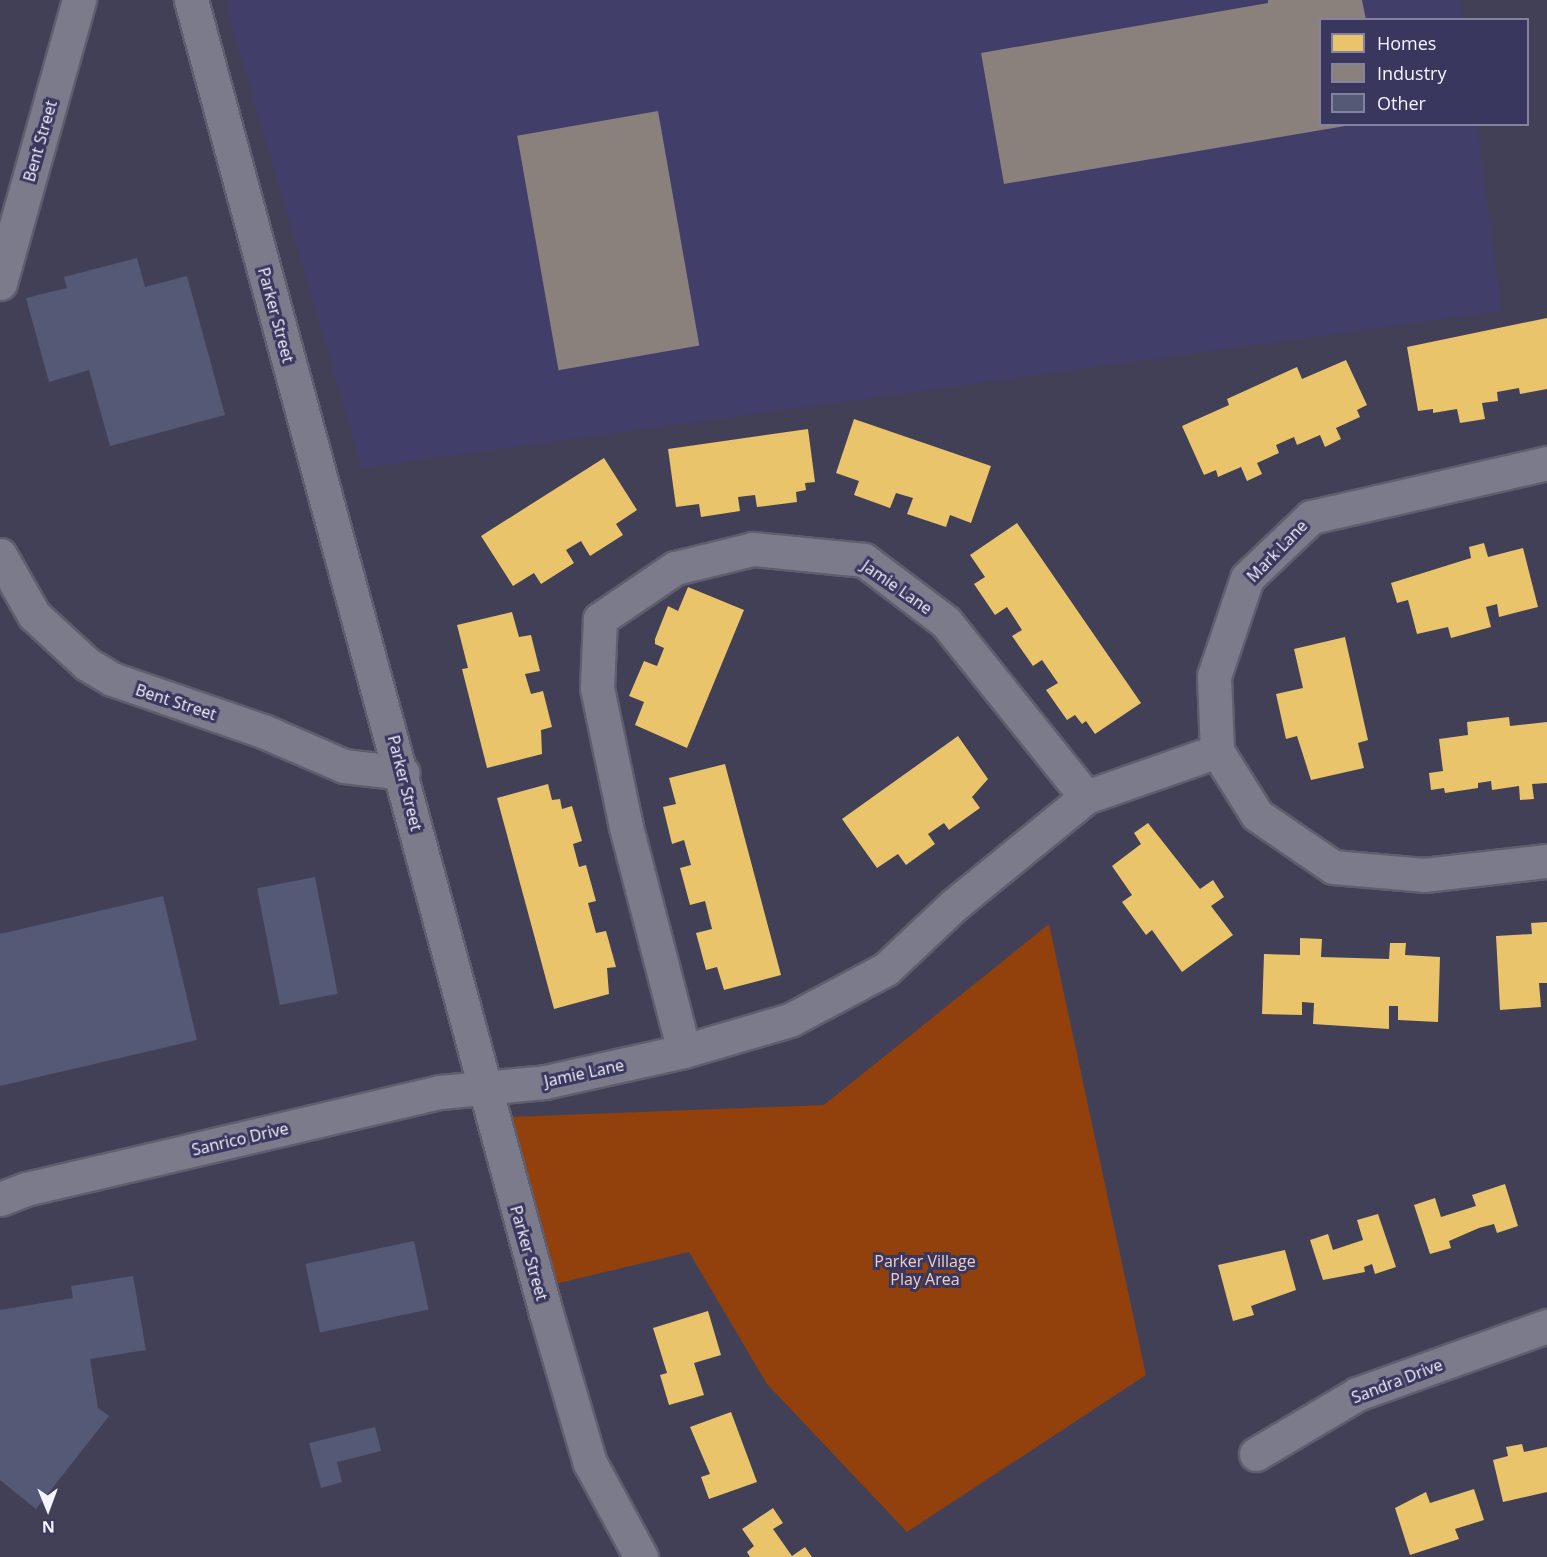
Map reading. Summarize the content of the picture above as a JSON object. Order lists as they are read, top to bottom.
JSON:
{
  "streets": {
    "street": [
      "Bent Street",
      "Parker Street",
      "Mark Lane",
      "Jamie Lane",
      "Sanrico Drive",
      "Sandra Drive"
    ]
  },
  "crossings": [
    ["Bent Street", "Parker Street"],
    ["Parker Street", "Jamie Lane"],
    ["Parker Street", "Sanrico Drive"],
    ["Jamie Lane", "Sanrico Drive"]
  ],
  "parks": ["Parker Village Play Area"],
  "legend": ["Homes", "Industry", "Other"],
  "north": "bottom"
}
